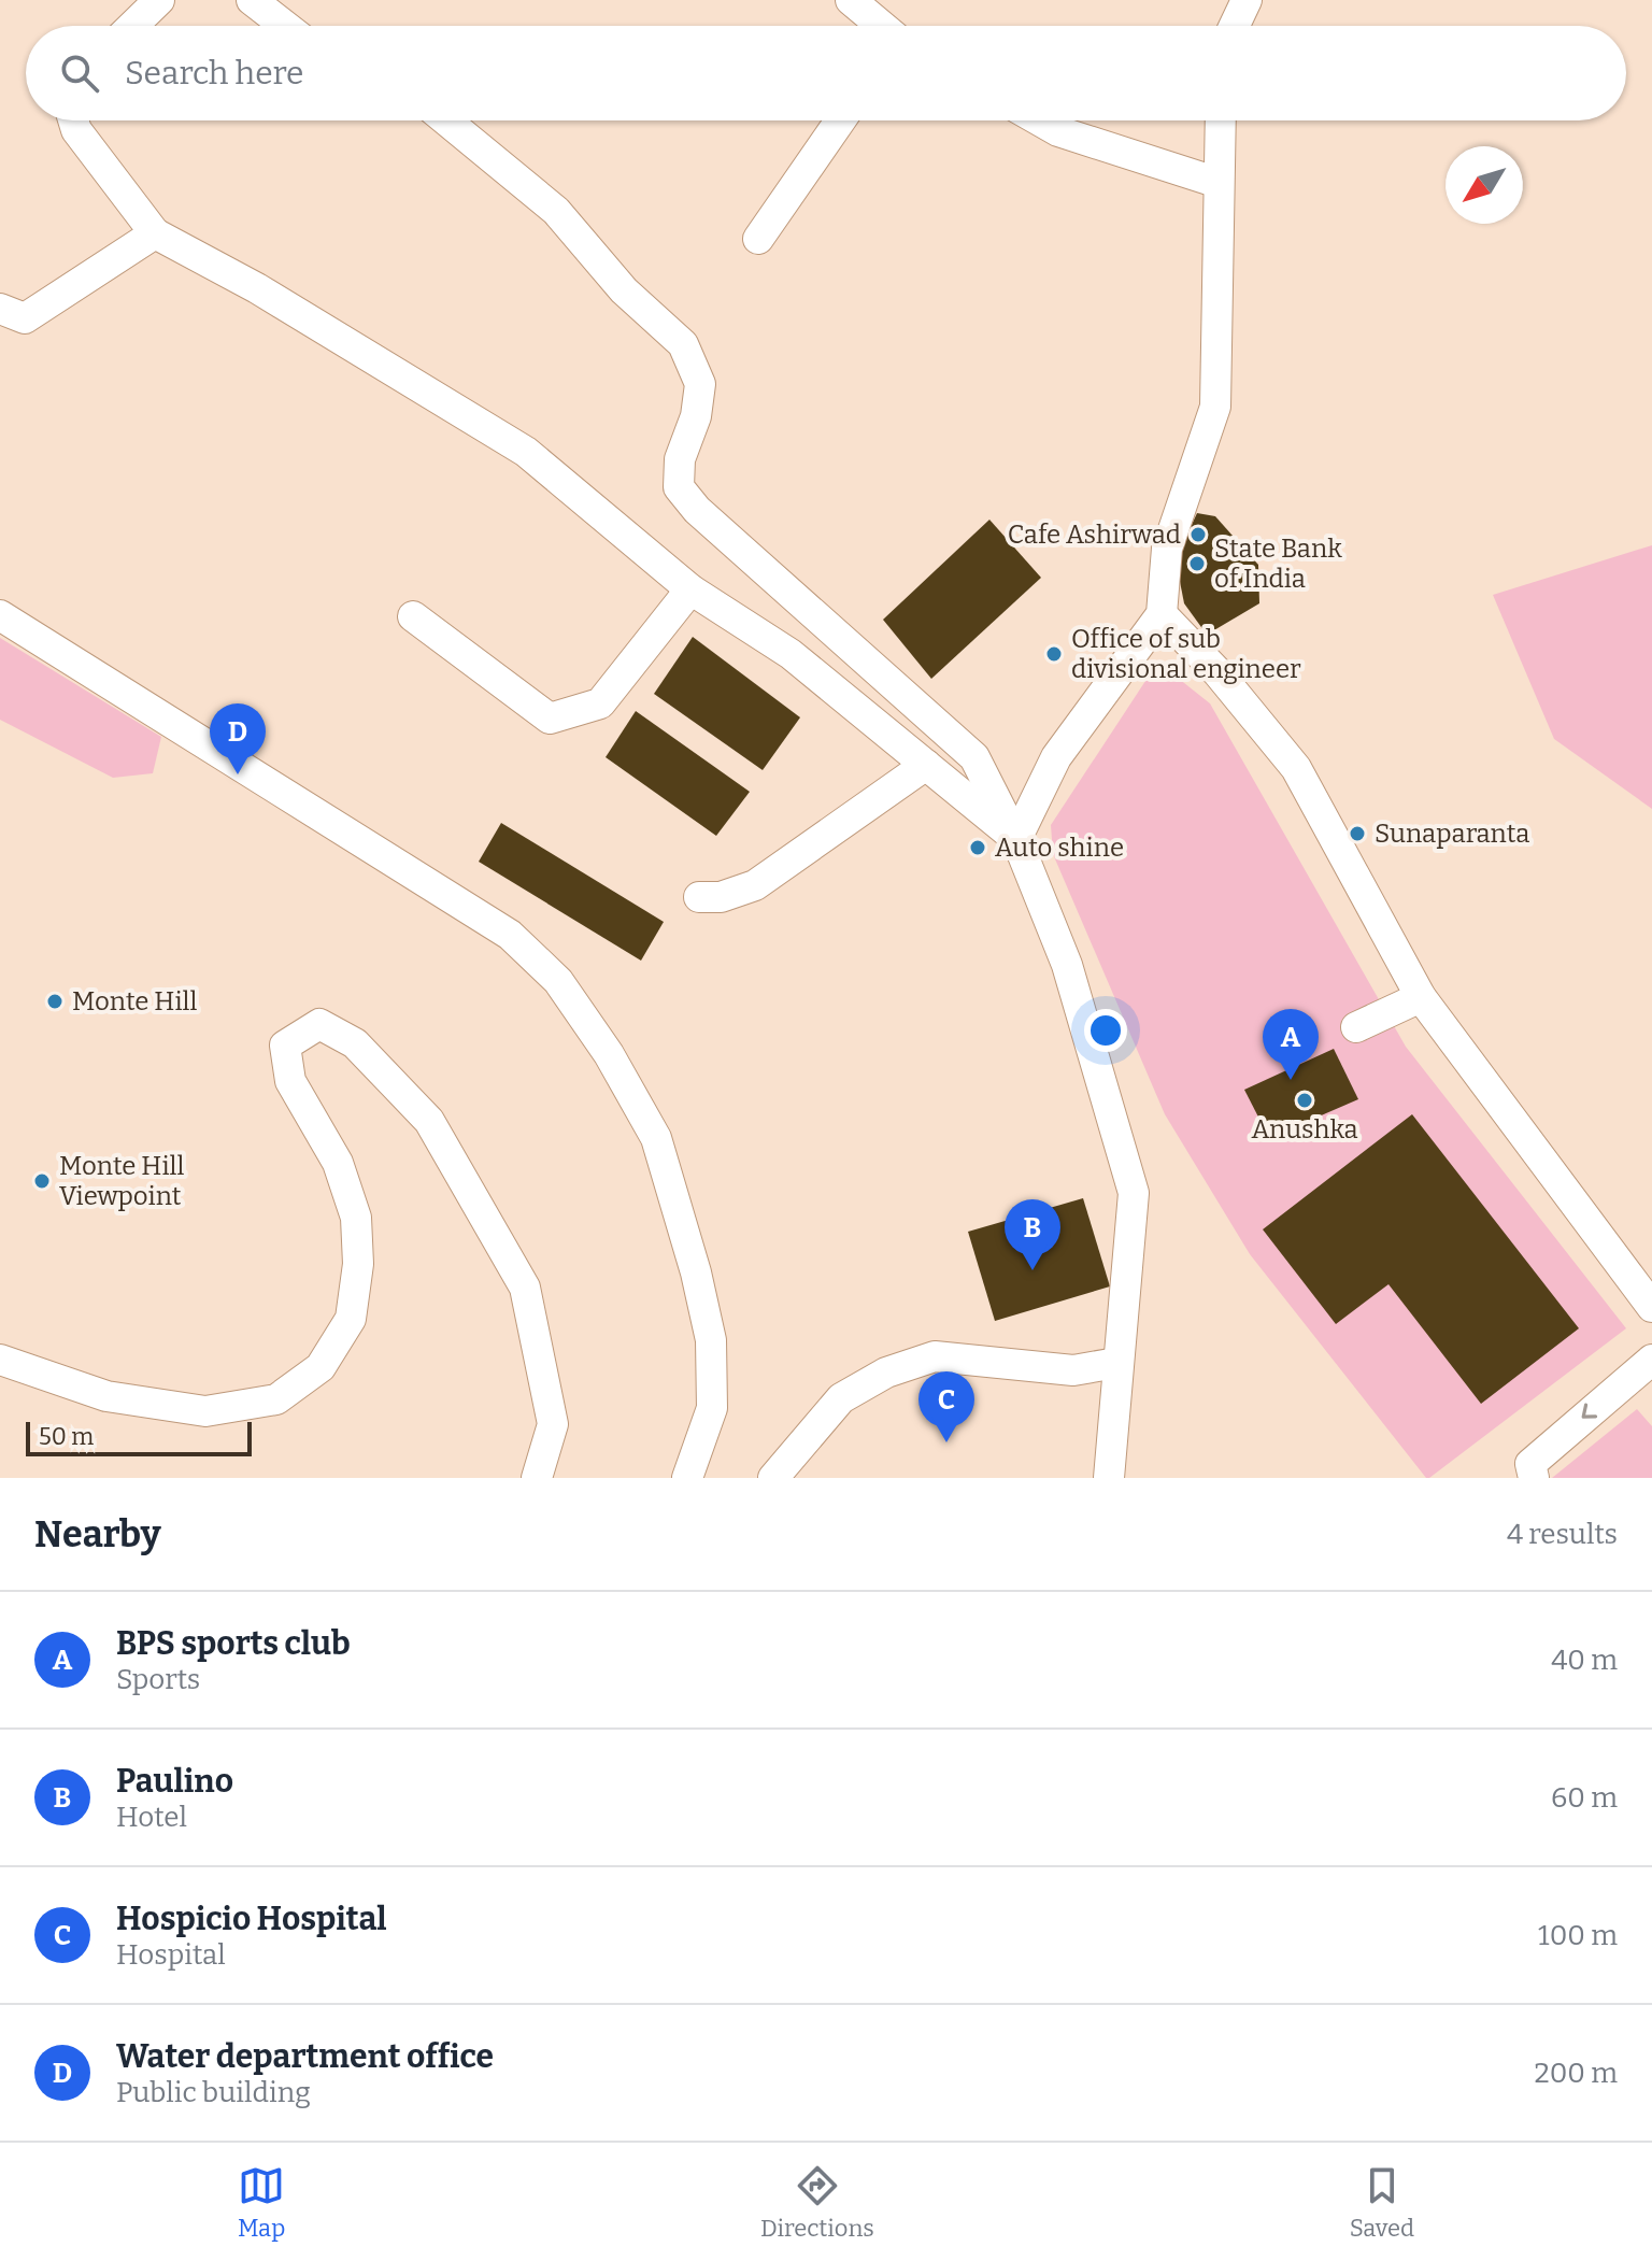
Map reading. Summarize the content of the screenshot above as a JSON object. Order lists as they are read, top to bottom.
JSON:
{
  "places": [
    "Cafe Ashirwad",
    "State Bank of India",
    "Office of sub divisional engineer",
    "Sunaparanta",
    "Auto shine",
    "Monte Hill",
    "Anushka",
    "Monte Hill Viewpoint"
  ],
  "scale_bar": "50 m",
  "north": "bottom left",
  "page": {
    "search": "Search here",
    "pins": [
      "D",
      "A",
      "B",
      "C"
    ],
    "scale": "50 m",
    "heading": ["Nearby", "4 results"],
    "list": [
      {
        "mark": "A",
        "name": "BPS sports club",
        "note": "Sports",
        "value": "40 m"
      },
      {
        "mark": "B",
        "name": "Paulino",
        "note": "Hotel",
        "value": "60 m"
      },
      {
        "mark": "C",
        "name": "Hospicio Hospital",
        "note": "Hospital",
        "value": "100 m"
      },
      {
        "mark": "D",
        "name": "Water department office",
        "note": "Public building",
        "value": "200 m"
      }
    ],
    "nav": ["Map", "Directions", "Saved"]
  }
}
